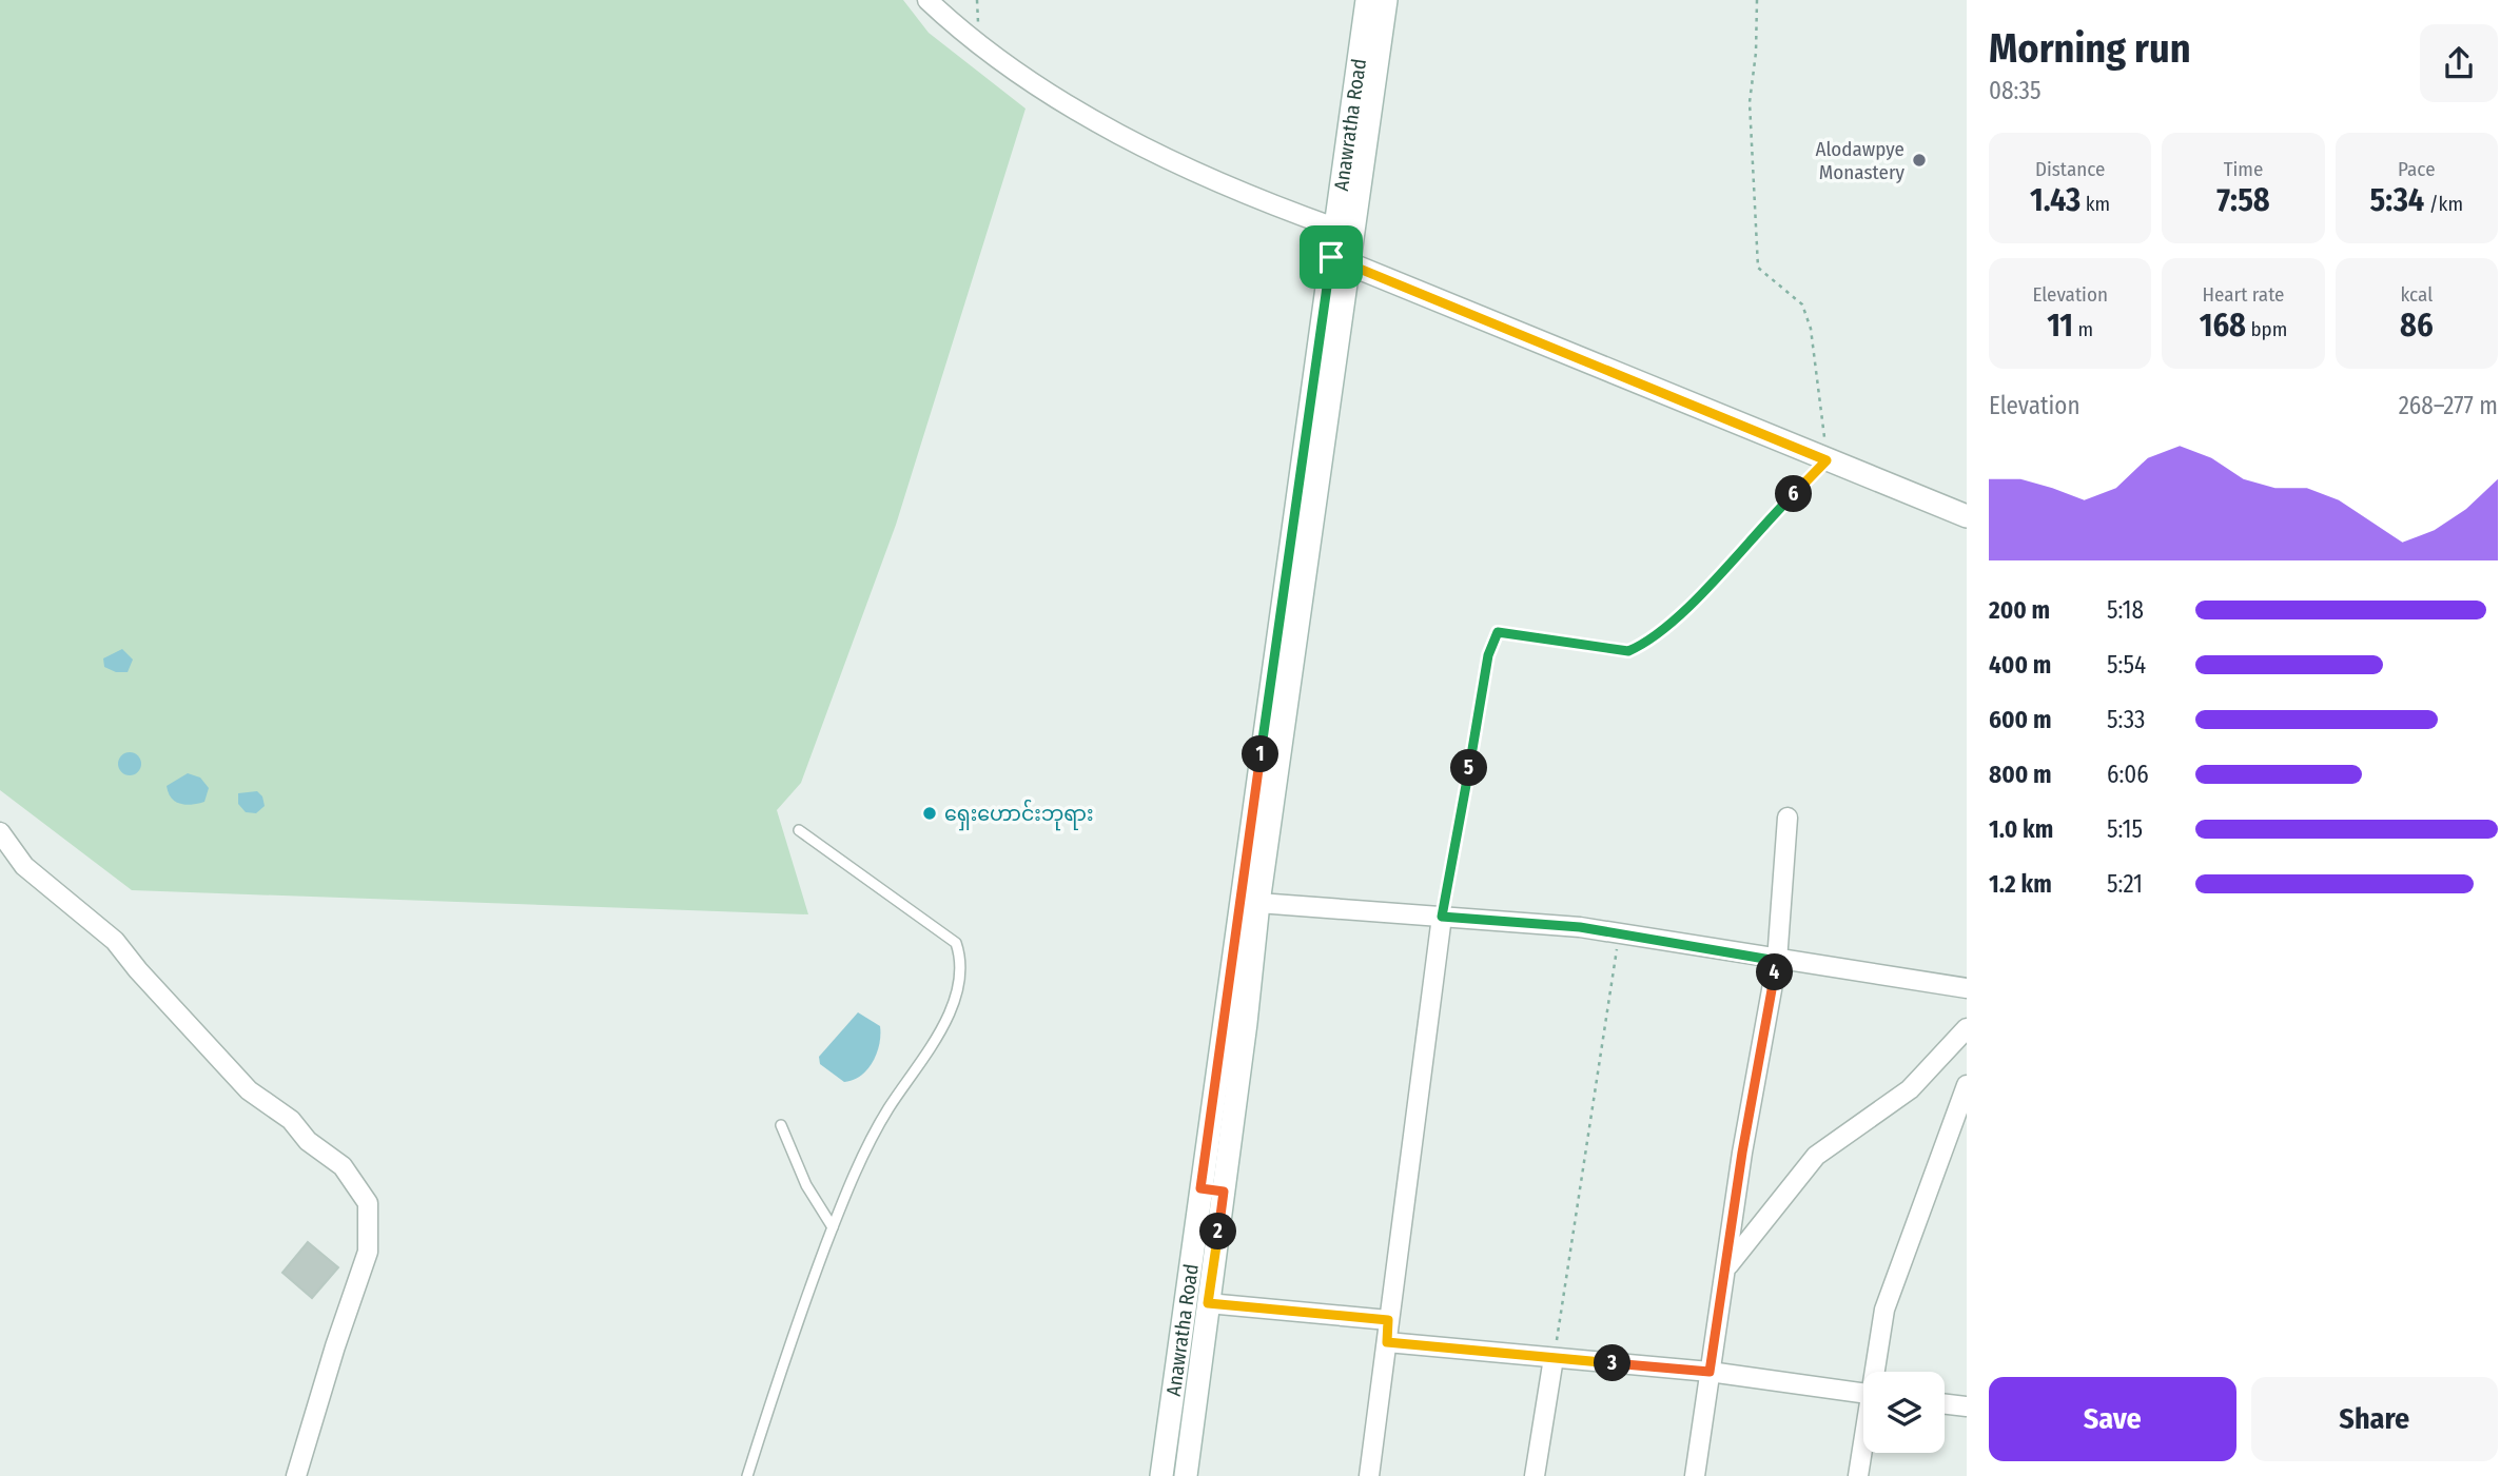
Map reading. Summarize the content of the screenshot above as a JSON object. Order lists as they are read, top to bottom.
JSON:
{
  "streets": {
    "main road": ["Anawratha Road"]
  },
  "places": ["Alodawpye Monastery", "ရှေးဟောင်းဘုရား"],
  "page": {
    "heading": ["Morning run", "08:35"],
    "stats": [
      ["Distance", "1.43 km"],
      ["Time", "7:58"],
      ["Pace", "5:34 /km"],
      ["Elevation", "11 m"],
      ["Heart rate", "168 bpm"],
      ["kcal", "86"]
    ],
    "chart": ["Elevation", "268–277 m"],
    "pins": [
      "6",
      "1",
      "5",
      "4",
      "2",
      "3"
    ],
    "list": [
      {
        "name": "200 m",
        "note": "5:18"
      },
      {
        "name": "400 m",
        "note": "5:54"
      },
      {
        "name": "600 m",
        "note": "5:33"
      },
      {
        "name": "800 m",
        "note": "6:06"
      },
      {
        "name": "1.0 km",
        "note": "5:15"
      },
      {
        "name": "1.2 km",
        "note": "5:21"
      }
    ],
    "buttons": ["Save", "Share"]
  }
}
